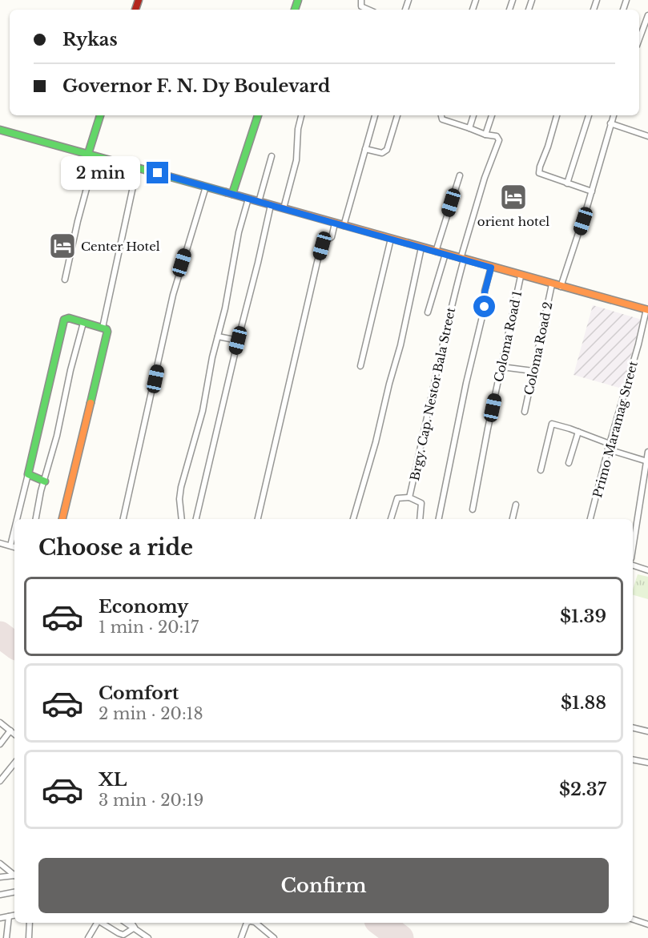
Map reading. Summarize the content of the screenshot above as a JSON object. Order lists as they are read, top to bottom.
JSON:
{
  "streets": {
    "street": [
      "Coloma Road 1",
      "Coloma Road 2",
      "Brgy. Cap. Nestor Bala Street",
      "Primo Maramag Street"
    ]
  },
  "places": {
    "hotel": ["orient hotel", "Center Hotel"]
  },
  "page": {
    "banner": ["Rykas", "Governor F. N. Dy Boulevard"],
    "bubble": "2 min",
    "heading": "Choose a ride",
    "list": [
      {
        "name": "Economy",
        "note": "1 min · 20:17",
        "value": "$1.39"
      },
      {
        "name": "Comfort",
        "note": "2 min · 20:18",
        "value": "$1.88"
      },
      {
        "name": "XL",
        "note": "3 min · 20:19",
        "value": "$2.37"
      }
    ],
    "buttons": "Confirm"
  }
}
